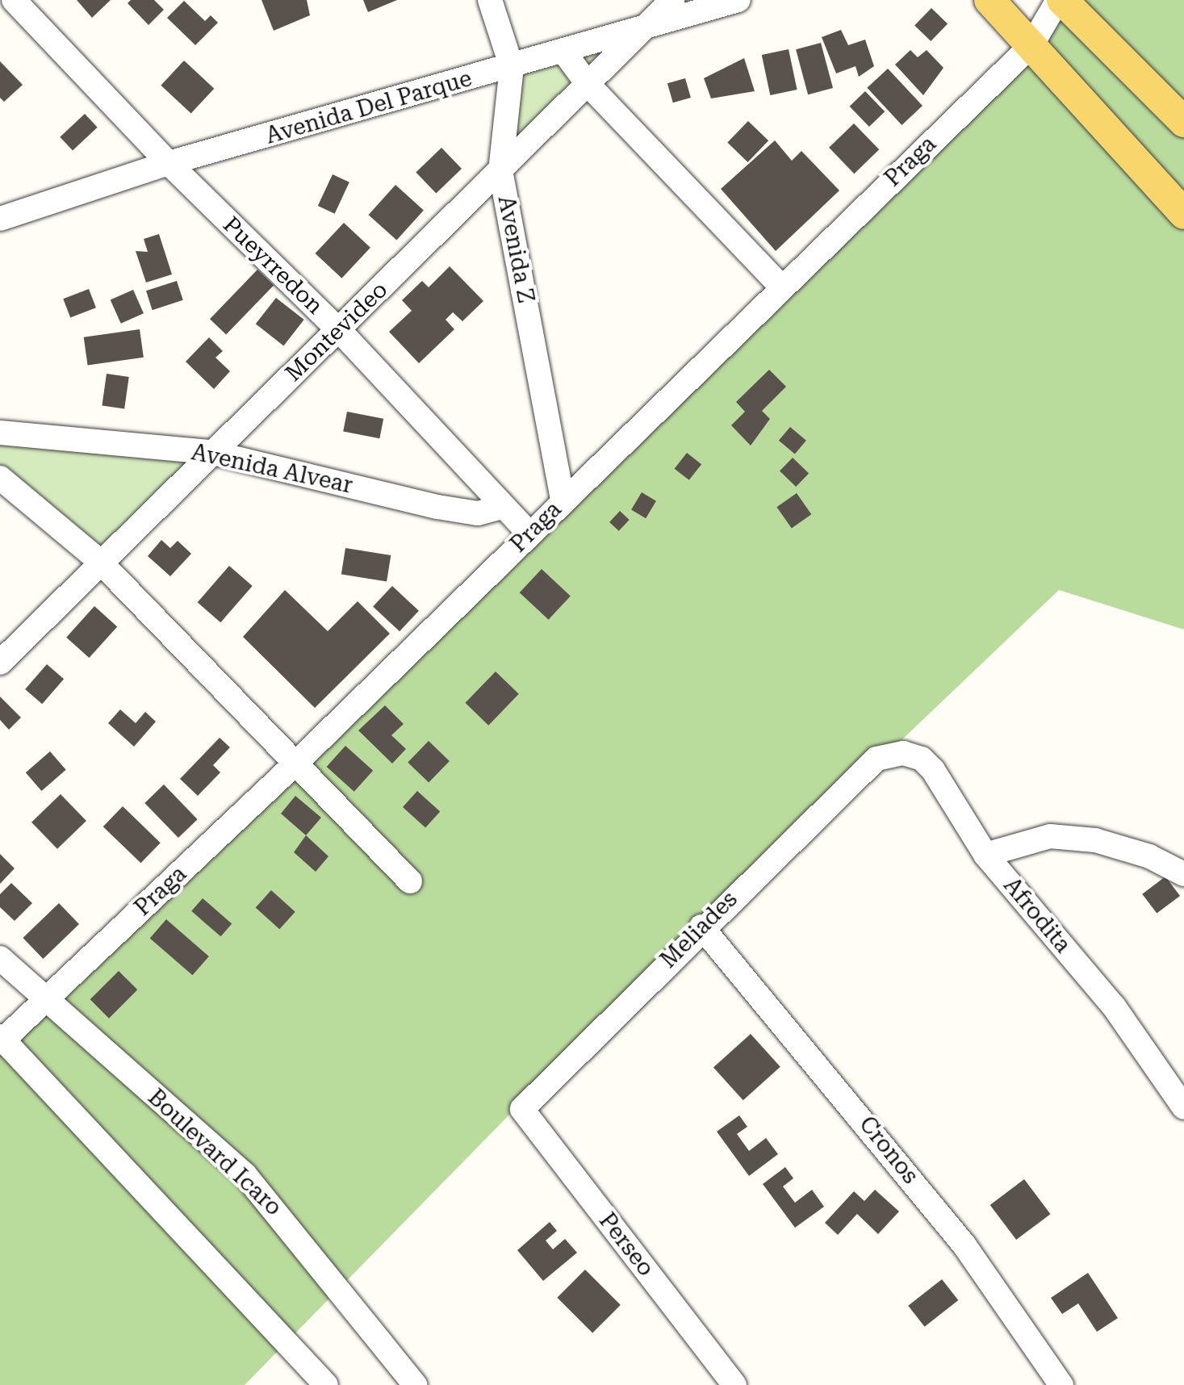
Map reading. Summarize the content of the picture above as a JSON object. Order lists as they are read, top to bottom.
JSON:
{
  "streets": {
    "street": [
      "Avenida Del Parque",
      "Praga",
      "Avenida Z",
      "Pueyrredon",
      "Montevideo",
      "Avenida Alvear",
      "Afrodita",
      "Meliades",
      "Cronos",
      "Boulevard Icaro",
      "Perseo"
    ]
  },
  "crossings": [
    ["Avenida Del Parque", "Avenida Z"],
    ["Avenida Del Parque", "Pueyrredon"],
    ["Avenida Del Parque", "Montevideo"],
    ["Praga", "Avenida Z"],
    ["Praga", "Pueyrredon"],
    ["Praga", "Boulevard Icaro"],
    ["Avenida Z", "Montevideo"],
    ["Pueyrredon", "Montevideo"],
    ["Pueyrredon", "Avenida Alvear"],
    ["Montevideo", "Avenida Alvear"],
    ["Afrodita", "Meliades"],
    ["Meliades", "Cronos"],
    ["Meliades", "Perseo"]
  ]
}
